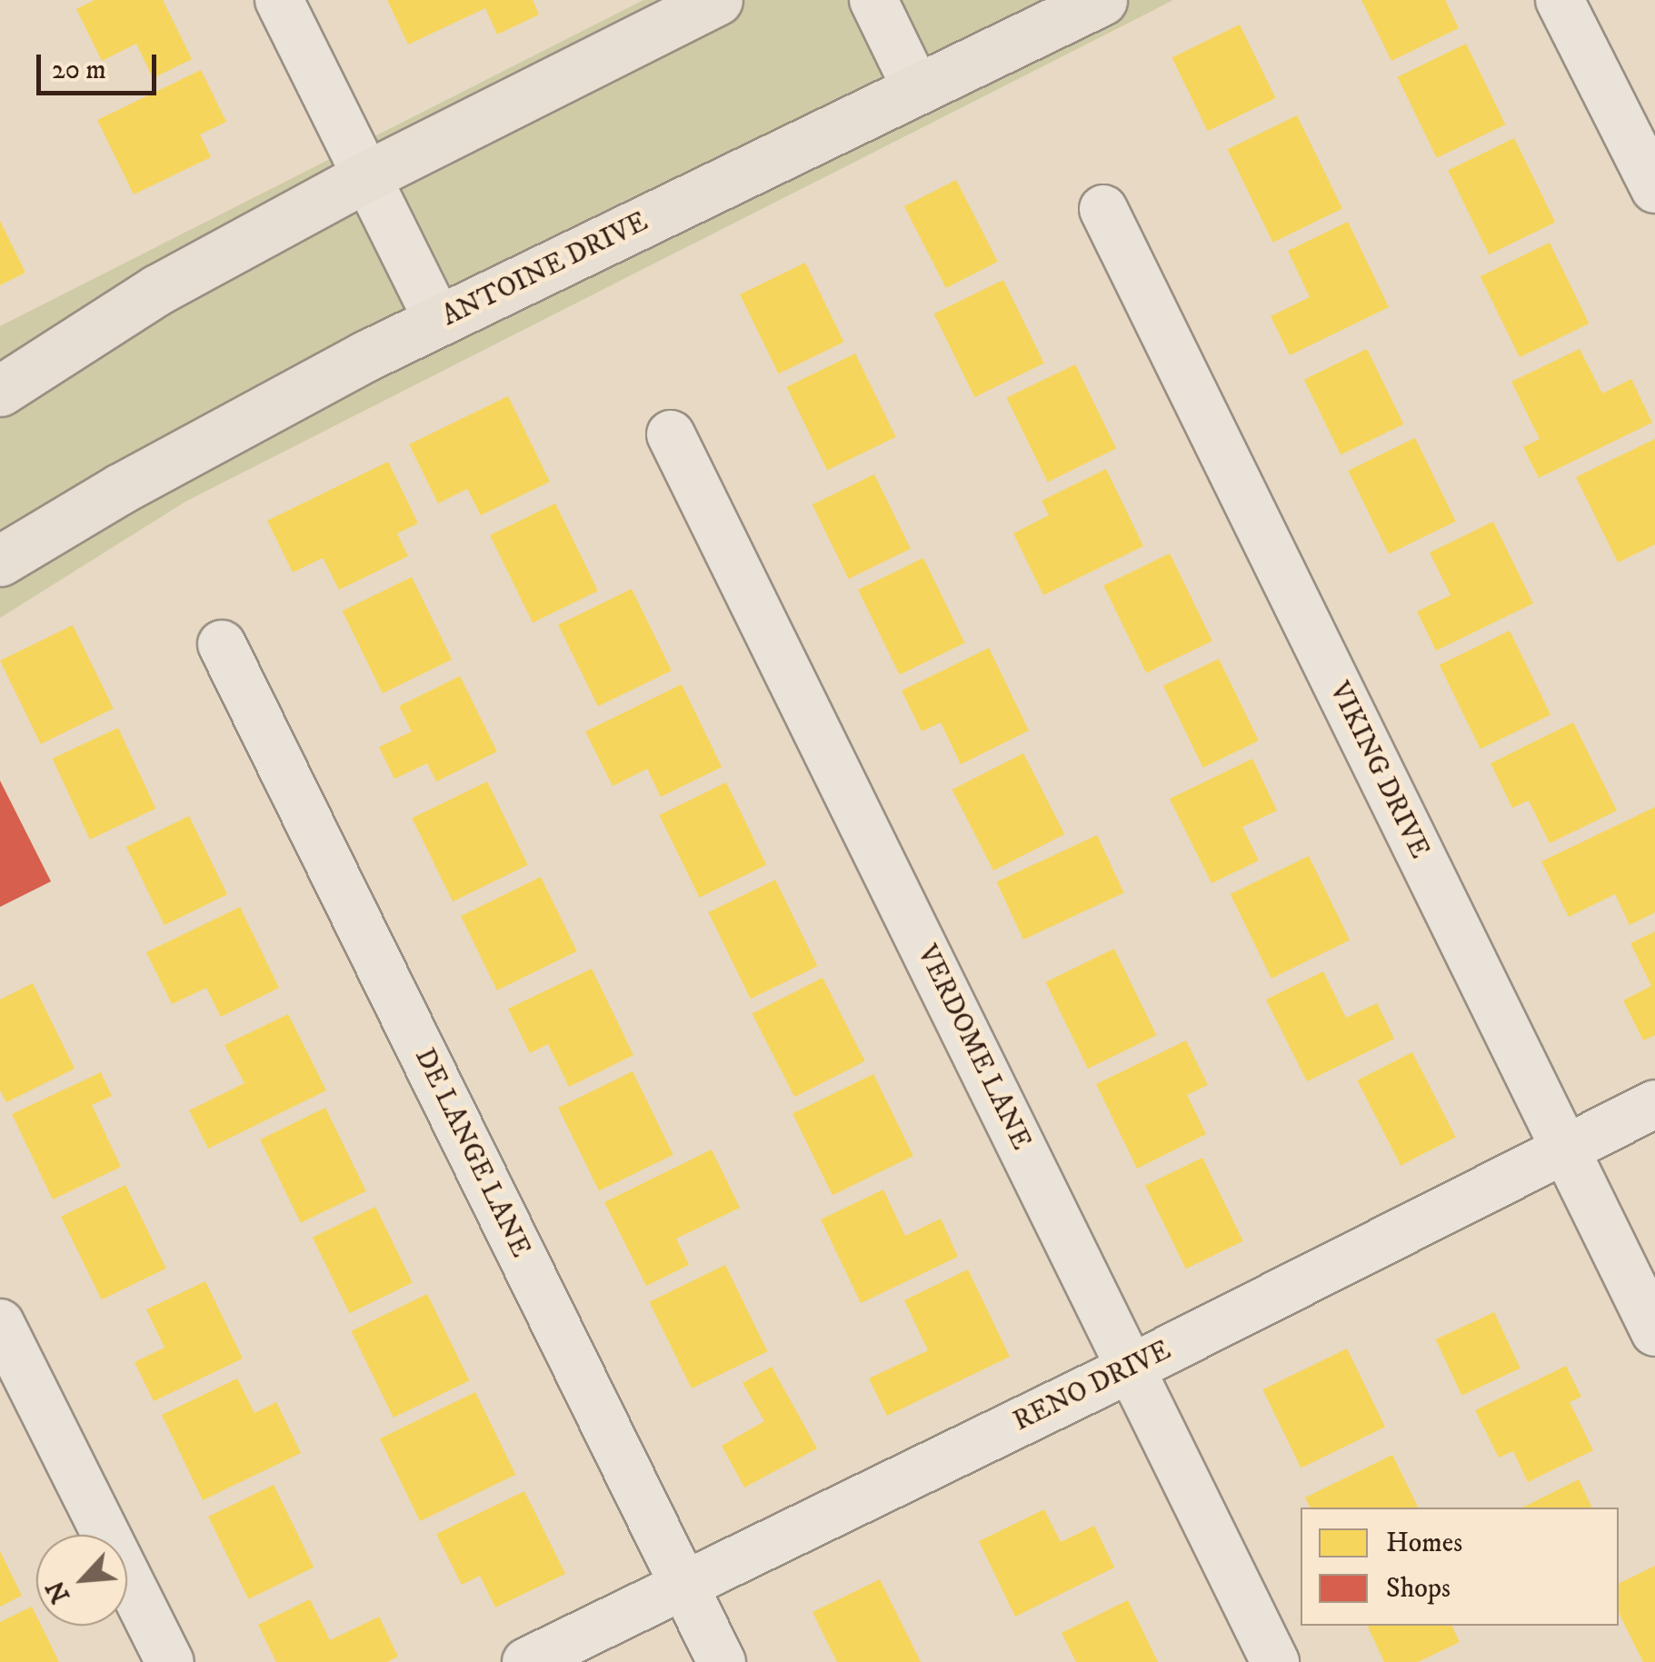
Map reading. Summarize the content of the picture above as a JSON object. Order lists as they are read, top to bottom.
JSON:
{
  "streets": {
    "main road": ["ANTOINE DRIVE"],
    "street": [
      "VIKING DRIVE",
      "VERDOME LANE",
      "DE LANGE LANE",
      "RENO DRIVE"
    ]
  },
  "crossings": [
    ["VIKING DRIVE", "RENO DRIVE"],
    ["VERDOME LANE", "RENO DRIVE"],
    ["DE LANGE LANE", "RENO DRIVE"]
  ],
  "legend": ["Homes", "Shops"],
  "scale_bar": "20 m",
  "north": "bottom left"
}
